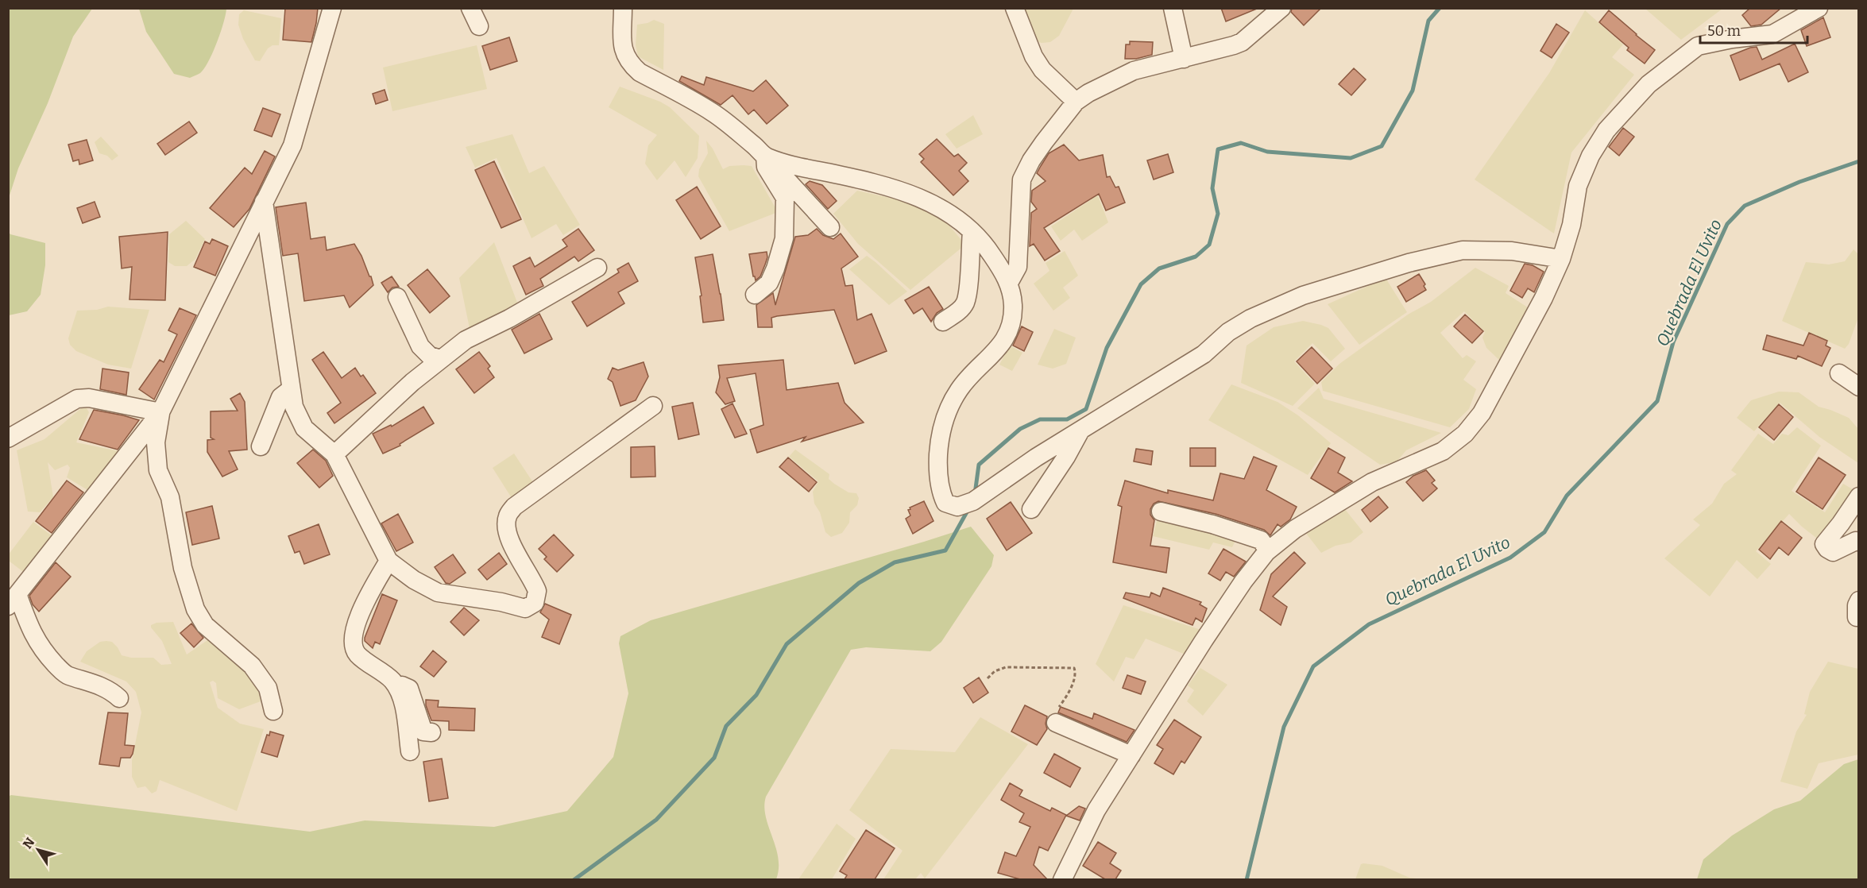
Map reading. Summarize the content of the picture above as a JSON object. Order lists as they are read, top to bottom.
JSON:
{
  "water": ["Quebrada El Uvito"],
  "scale_bar": "50 m",
  "north": "top left"
}
